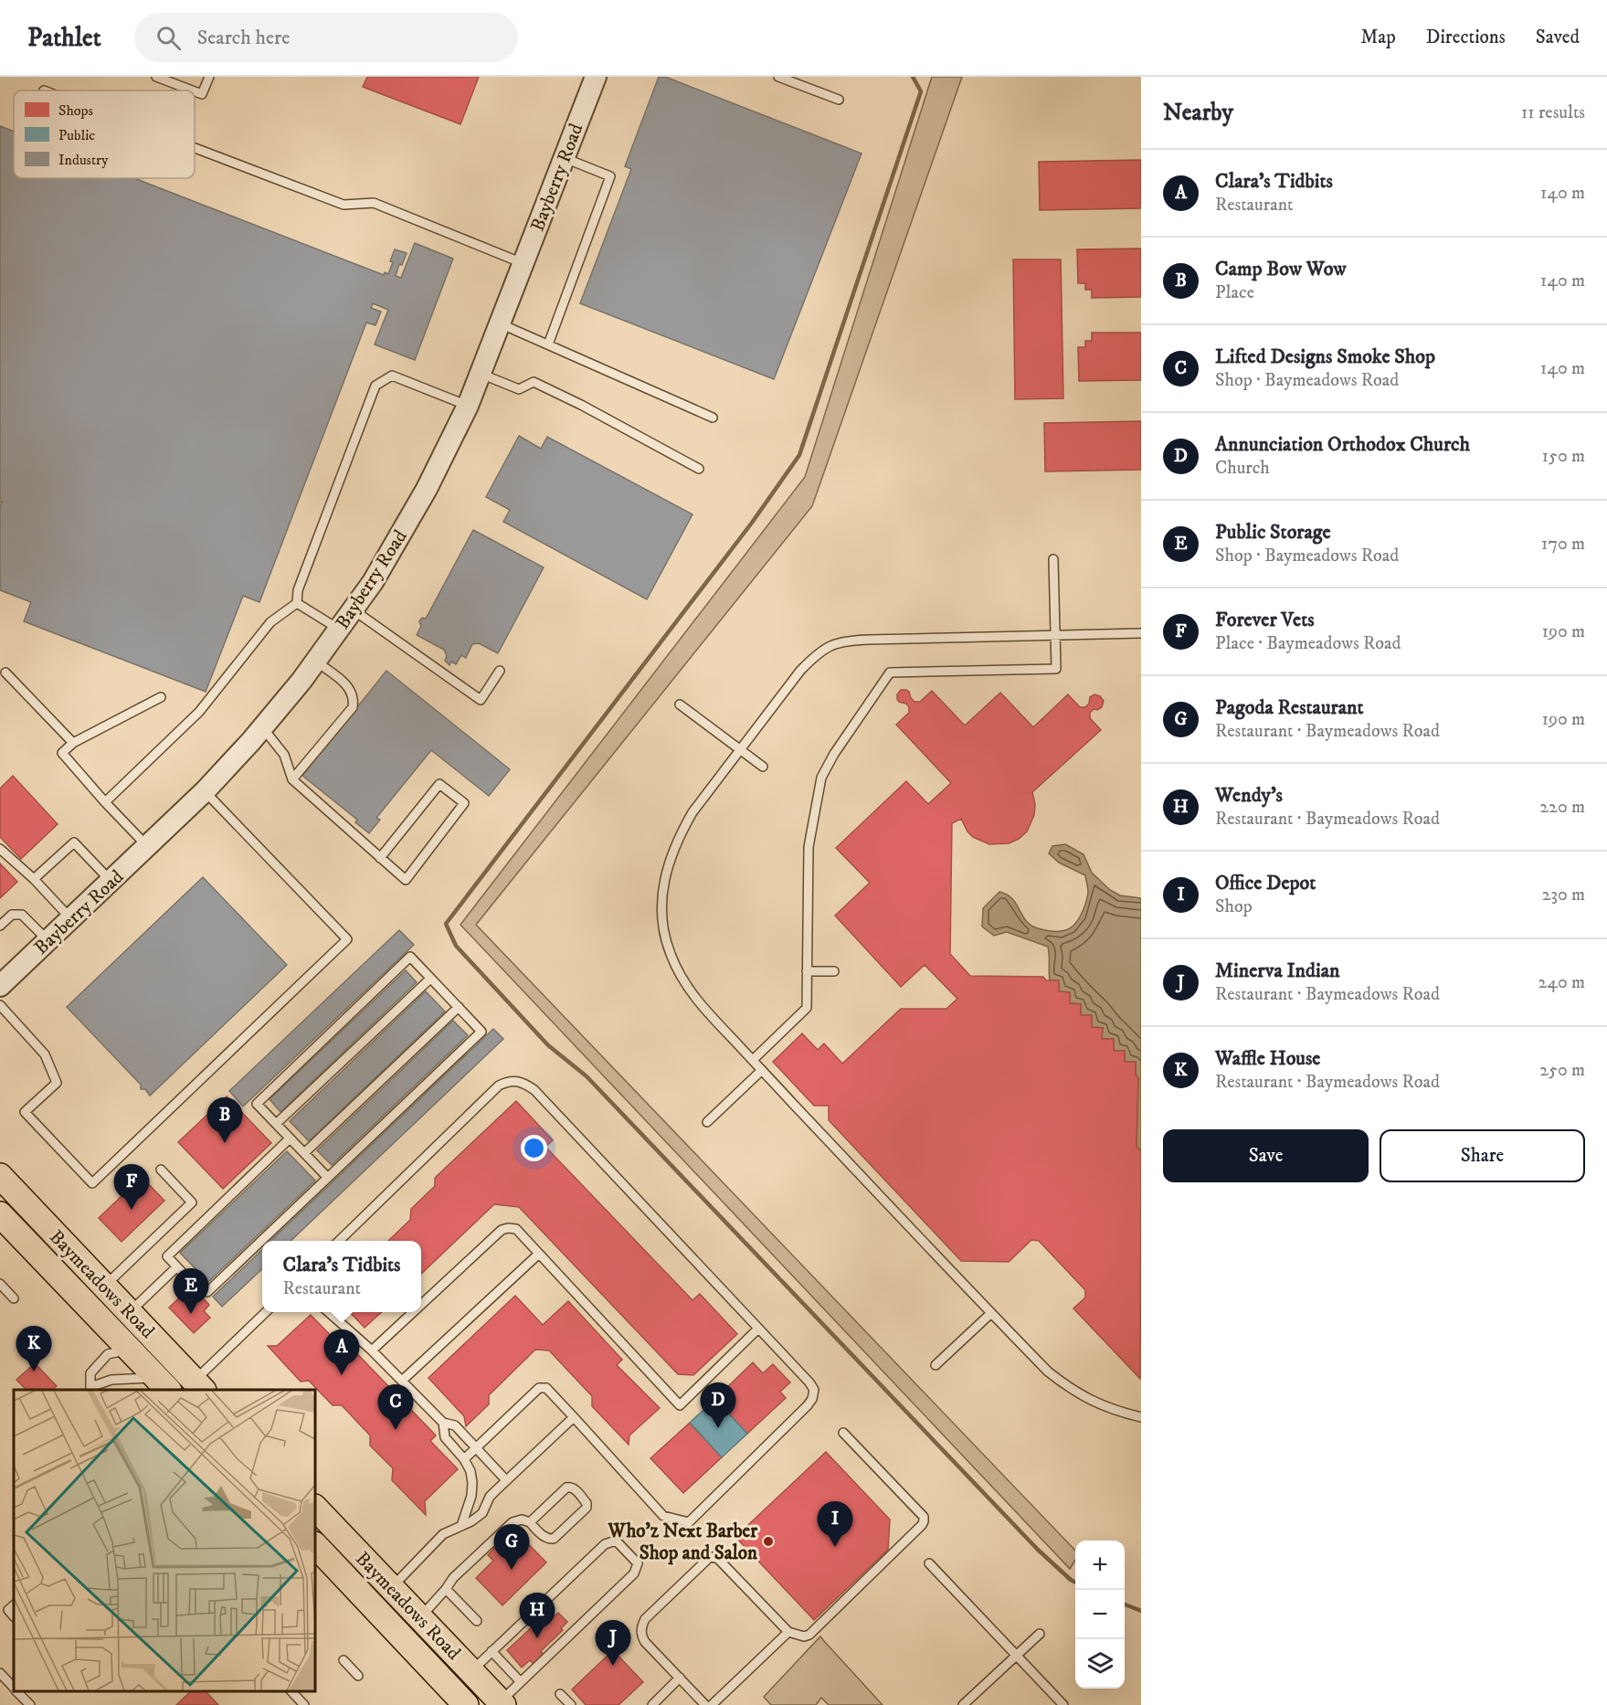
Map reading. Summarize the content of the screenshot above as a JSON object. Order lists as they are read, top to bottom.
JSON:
{
  "streets": {
    "main road": ["Baymeadows Road"],
    "street": ["Bayberry Road"]
  },
  "places": ["Who'z Next Barber Shop and Salon"],
  "legend": ["Shops", "Public", "Industry"],
  "page": {
    "header": "Pathlet",
    "search": "Search here",
    "nav": ["Map", "Directions", "Saved"],
    "heading": ["Nearby", "11 results"],
    "list": [
      {
        "mark": "A",
        "name": "Clara's Tidbits",
        "note": "Restaurant",
        "value": "140 m"
      },
      {
        "mark": "B",
        "name": "Camp Bow Wow",
        "note": "Place",
        "value": "140 m"
      },
      {
        "mark": "C",
        "name": "Lifted Designs Smoke Shop",
        "note": "Shop · Baymeadows Road",
        "value": "140 m"
      },
      {
        "mark": "D",
        "name": "Annunciation Orthodox Church",
        "note": "Church",
        "value": "150 m"
      },
      {
        "mark": "E",
        "name": "Public Storage",
        "note": "Shop · Baymeadows Road",
        "value": "170 m"
      },
      {
        "mark": "F",
        "name": "Forever Vets",
        "note": "Place · Baymeadows Road",
        "value": "190 m"
      },
      {
        "mark": "G",
        "name": "Pagoda Restaurant",
        "note": "Restaurant · Baymeadows Road",
        "value": "190 m"
      },
      {
        "mark": "H",
        "name": "Wendy's",
        "note": "Restaurant · Baymeadows Road",
        "value": "220 m"
      },
      {
        "mark": "I",
        "name": "Office Depot",
        "note": "Shop",
        "value": "230 m"
      },
      {
        "mark": "J",
        "name": "Minerva Indian",
        "note": "Restaurant · Baymeadows Road",
        "value": "240 m"
      },
      {
        "mark": "K",
        "name": "Waffle House",
        "note": "Restaurant · Baymeadows Road",
        "value": "250 m"
      }
    ],
    "pins": [
      "B",
      "F",
      "E",
      "K",
      "A",
      "D",
      "C",
      "I",
      "G",
      "H",
      "J"
    ],
    "buttons": ["Save", "Share"],
    "popup": ["Clara's Tidbits", "Restaurant"],
    "map_buttons": ["+", "−"]
  }
}
